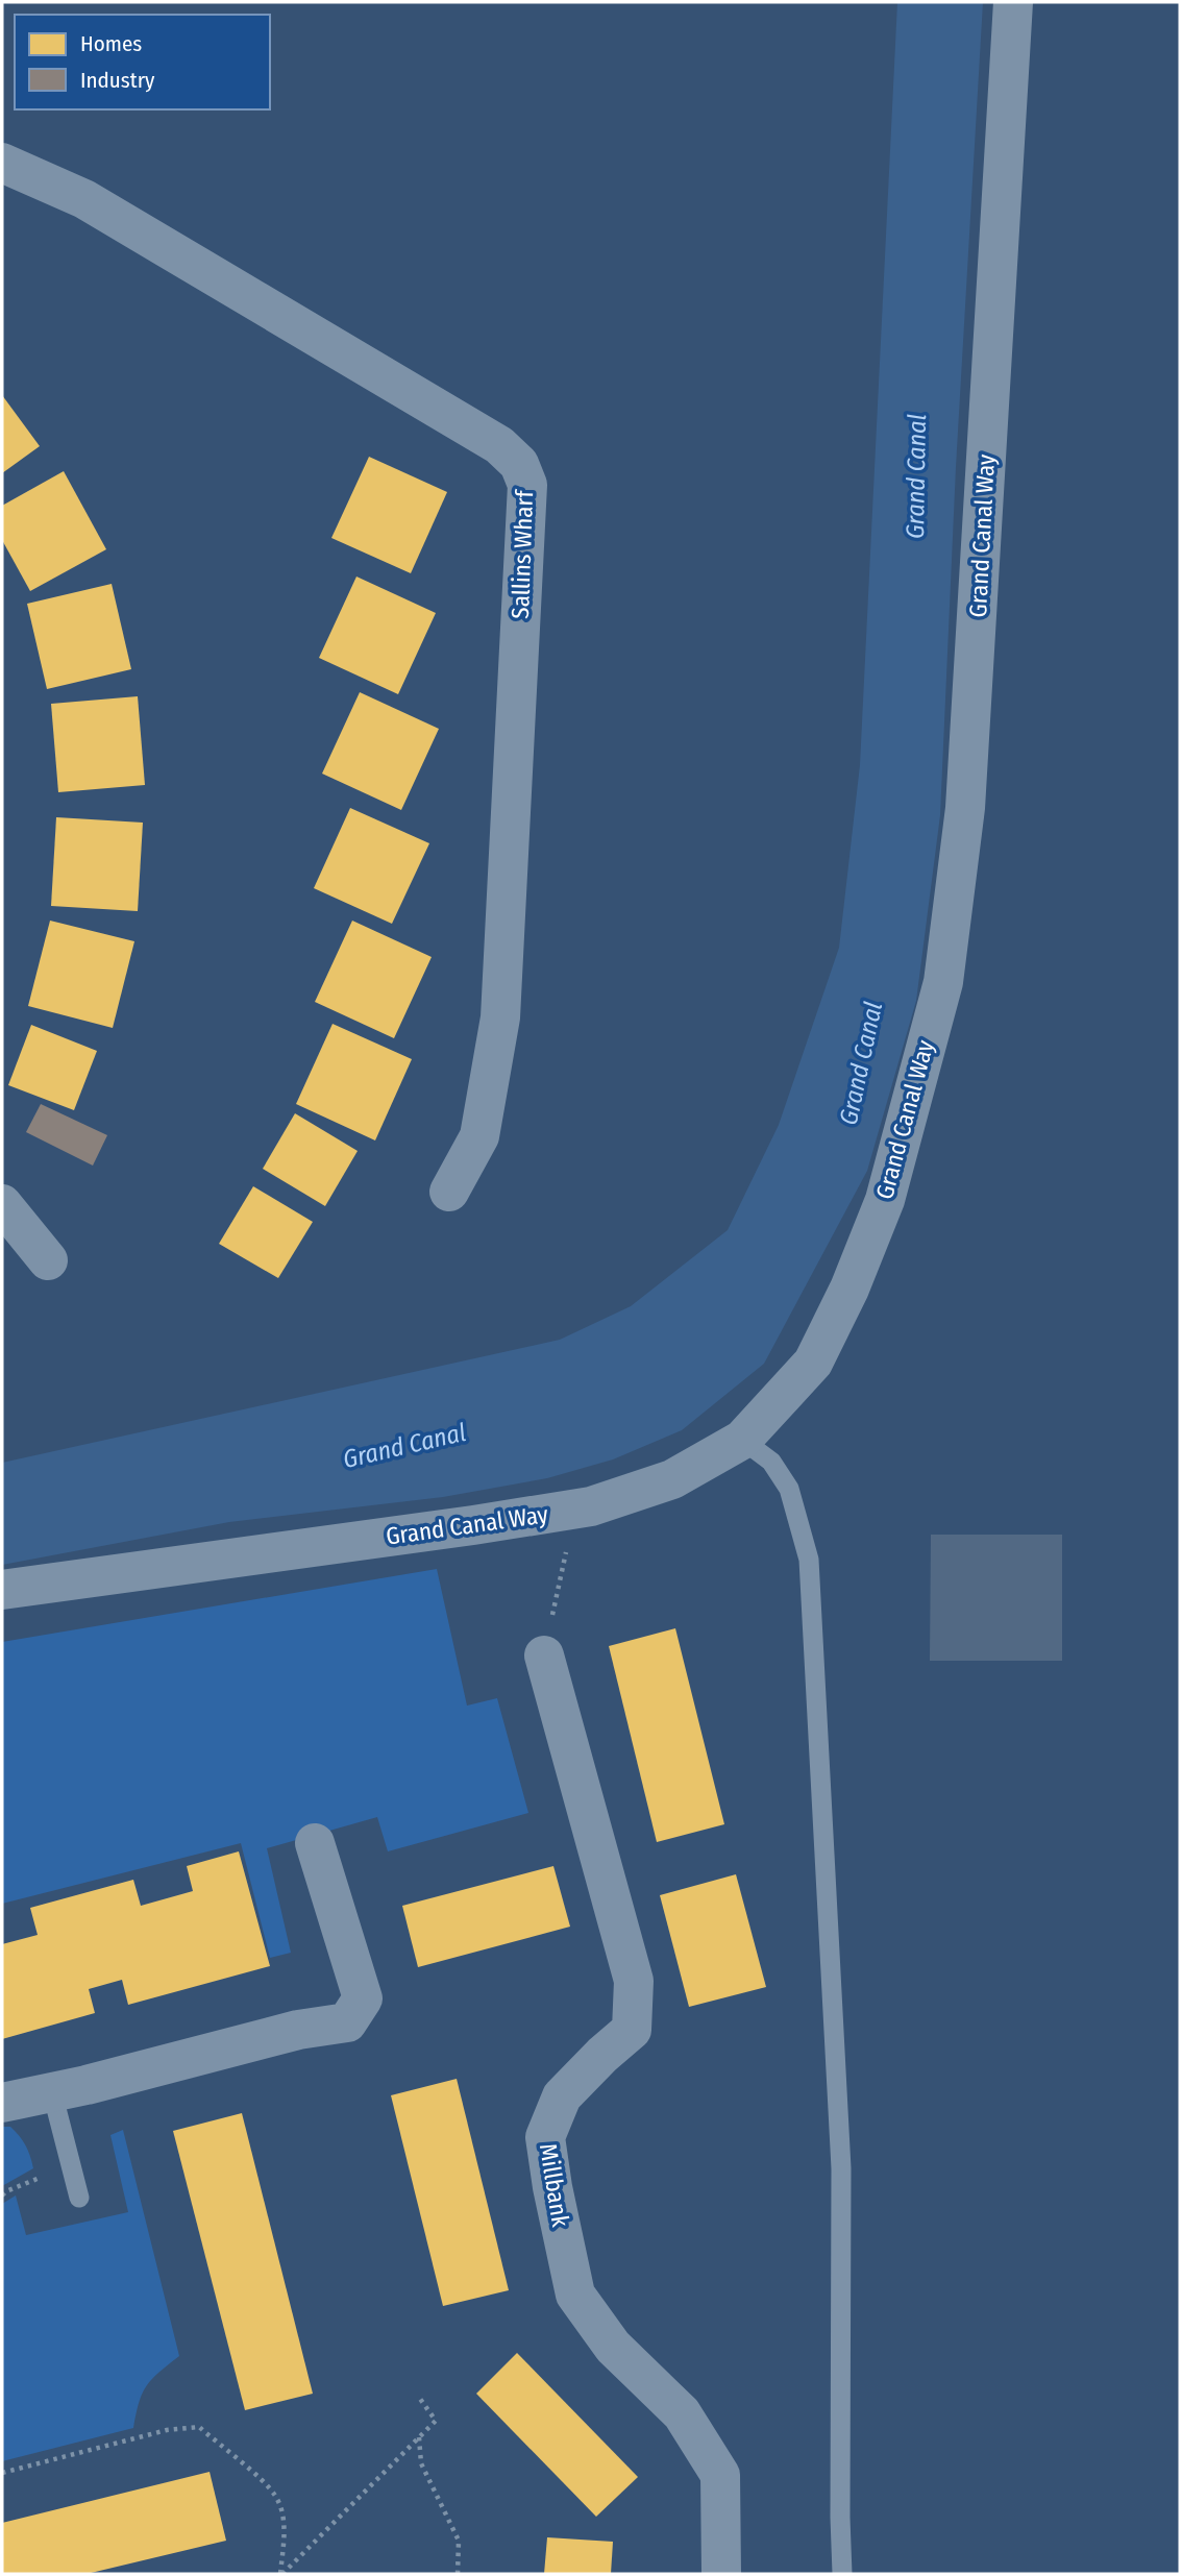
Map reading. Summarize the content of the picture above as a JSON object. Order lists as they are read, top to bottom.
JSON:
{
  "streets": {
    "street": ["Grand Canal Way", "Sallins Wharf", "Millbank"]
  },
  "water": ["Grand Canal"],
  "legend": ["Homes", "Industry"]
}
